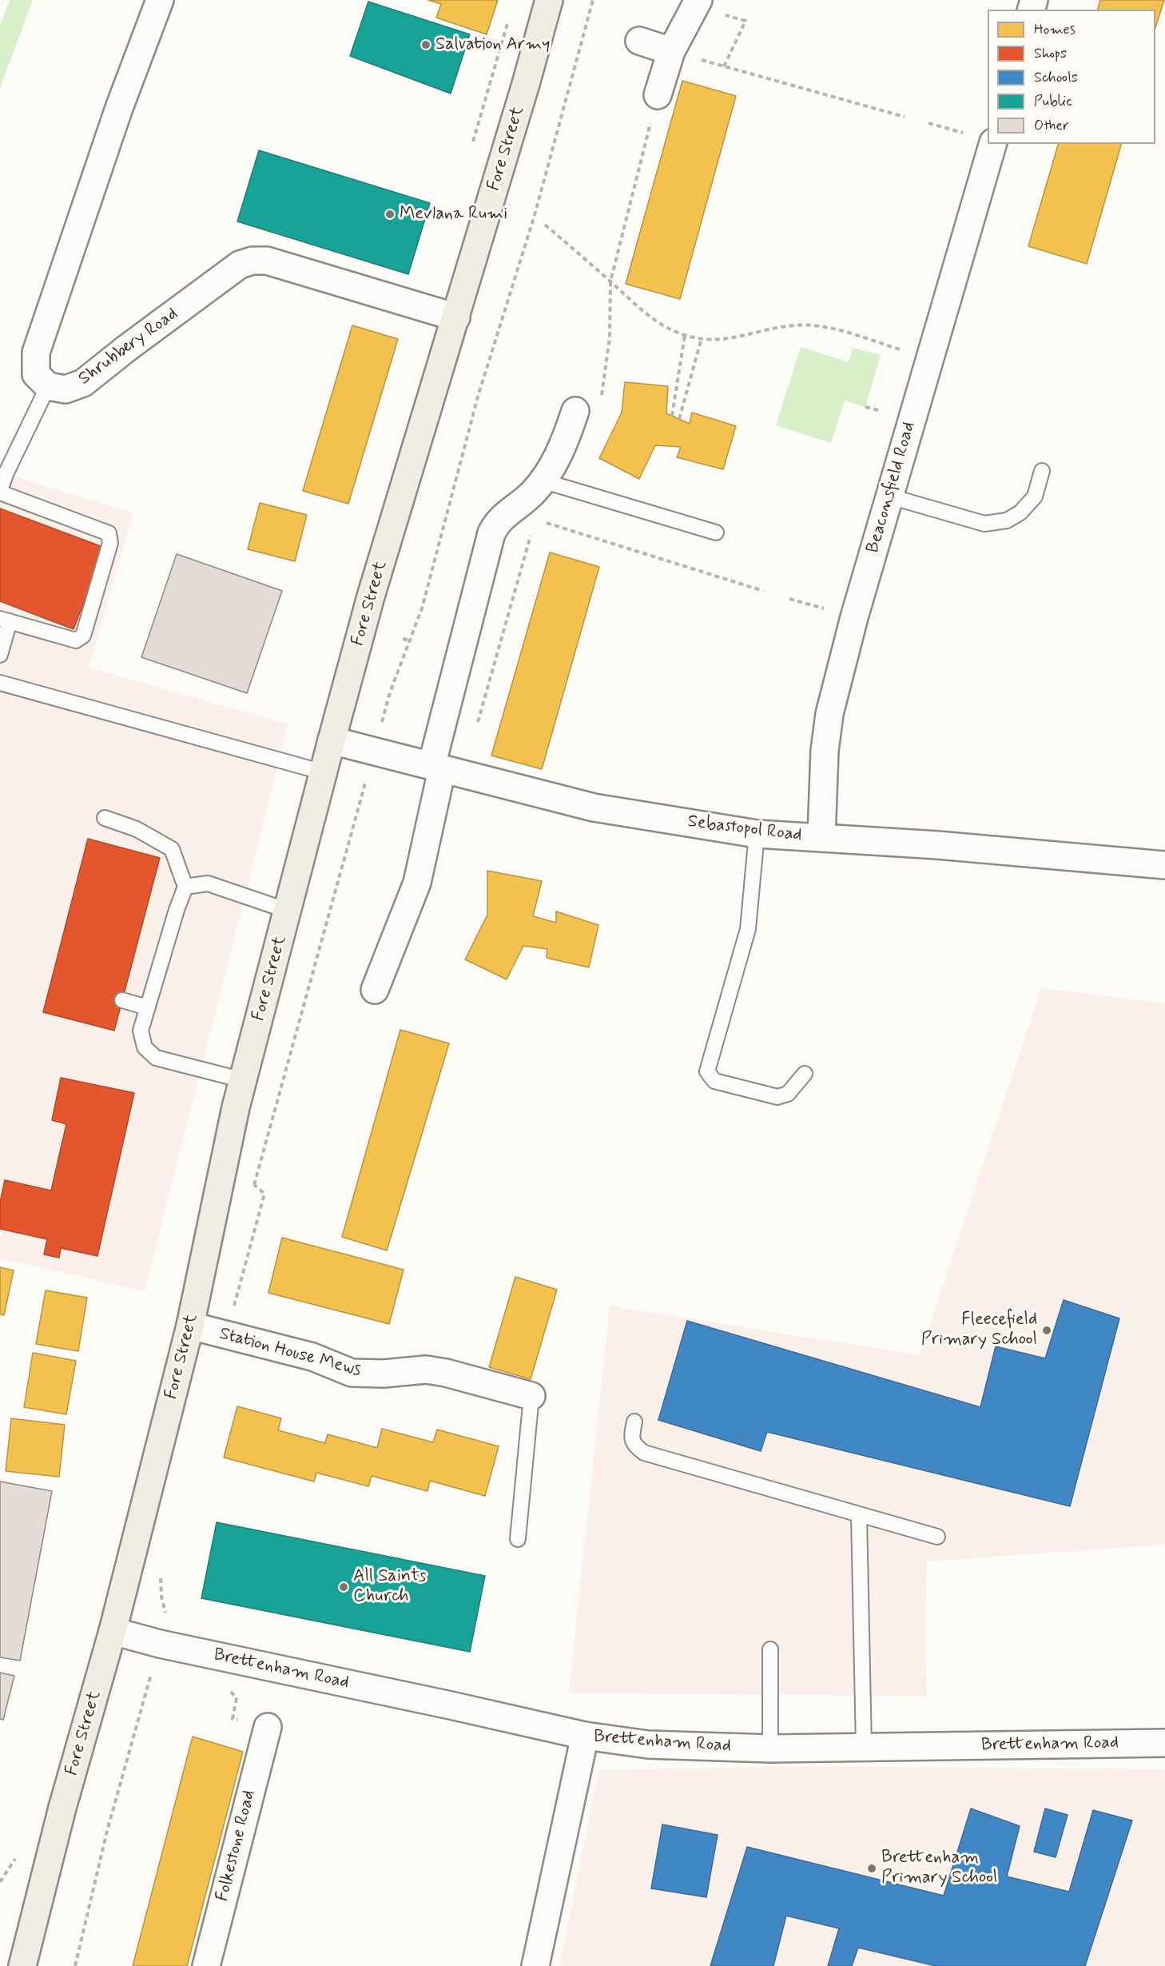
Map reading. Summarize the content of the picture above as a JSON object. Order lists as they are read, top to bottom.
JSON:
{
  "streets": {
    "main road": ["Fore Street"],
    "street": [
      "Shrubbery Road",
      "Beaconsfield Road",
      "Sebastopol Road",
      "Station House Mews",
      "Brettenham Road",
      "Folkestone Road"
    ]
  },
  "crossings": [
    ["Fore Street", "Shrubbery Road"],
    ["Fore Street", "Sebastopol Road"],
    ["Fore Street", "Station House Mews"],
    ["Fore Street", "Brettenham Road"],
    ["Beaconsfield Road", "Sebastopol Road"]
  ],
  "places": [
    "Salvation Army",
    "Mevlana Rumi",
    "Fleecefield Primary School",
    "All Saints Church",
    "Brettenham Primary School"
  ],
  "legend": [
    "Homes",
    "Shops",
    "Schools",
    "Public",
    "Other"
  ]
}
